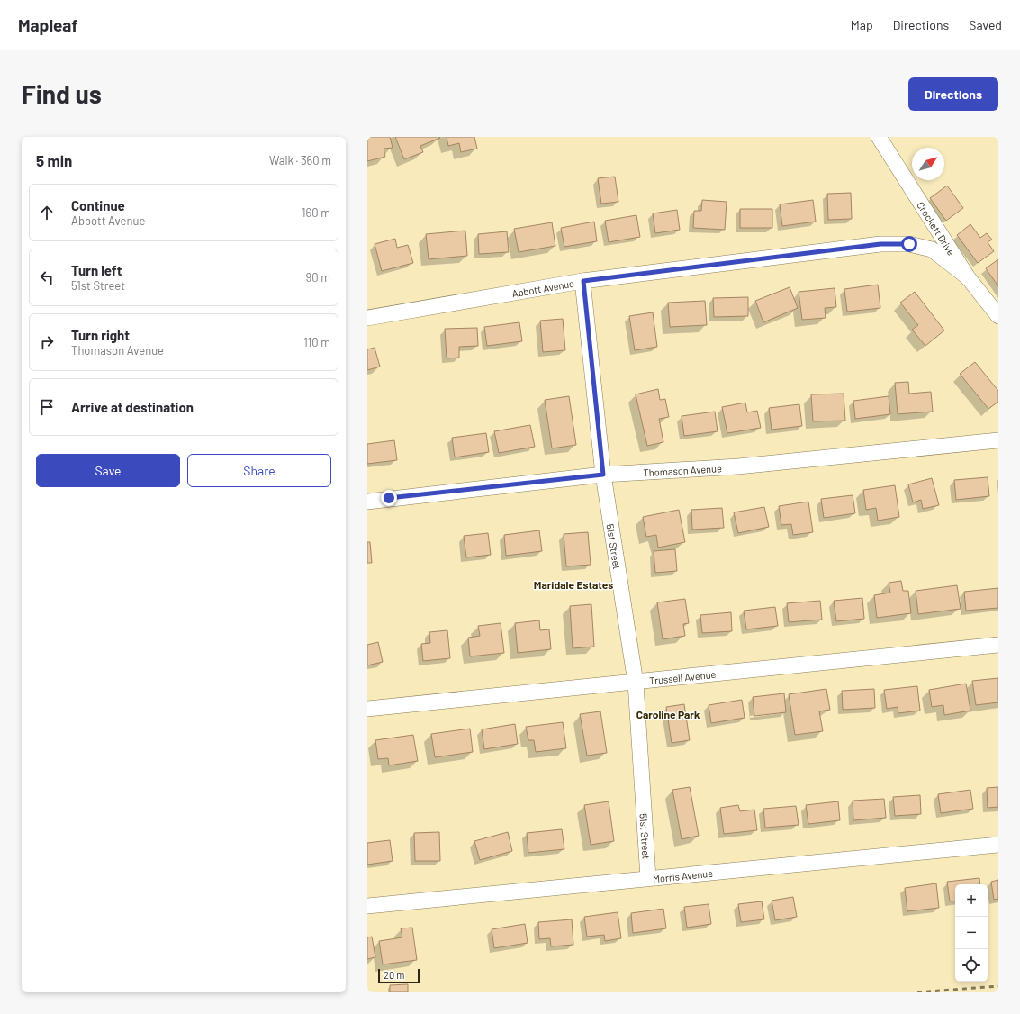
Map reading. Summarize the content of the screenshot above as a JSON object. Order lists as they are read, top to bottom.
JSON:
{
  "streets": {
    "street": [
      "Crockett Drive",
      "Abbott Avenue",
      "Thomason Avenue",
      "51st Street",
      "Trussell Avenue",
      "Morris Avenue"
    ]
  },
  "crossings": [
    ["Crockett Drive", "Abbott Avenue"],
    ["Abbott Avenue", "51st Street"],
    ["Thomason Avenue", "51st Street"],
    ["51st Street", "Trussell Avenue"],
    ["51st Street", "Morris Avenue"]
  ],
  "districts": ["Maridale Estates", "Caroline Park"],
  "scale_bar": "20 m",
  "north": "top right",
  "page": {
    "header": "Mapleaf",
    "nav": ["Map", "Directions", "Saved"],
    "buttons": [
      "Directions",
      ["Save", "Share"]
    ],
    "title": "Find us",
    "heading": ["5 min", "Walk · 360 m"],
    "list": [
      ["Continue", "Abbott Avenue", "160 m"],
      ["Turn left", "51st Street", "90 m"],
      ["Turn right", "Thomason Avenue", "110 m"],
      "Arrive at destination"
    ],
    "map_buttons": ["+", "−"],
    "scale": "20 m"
  }
}
